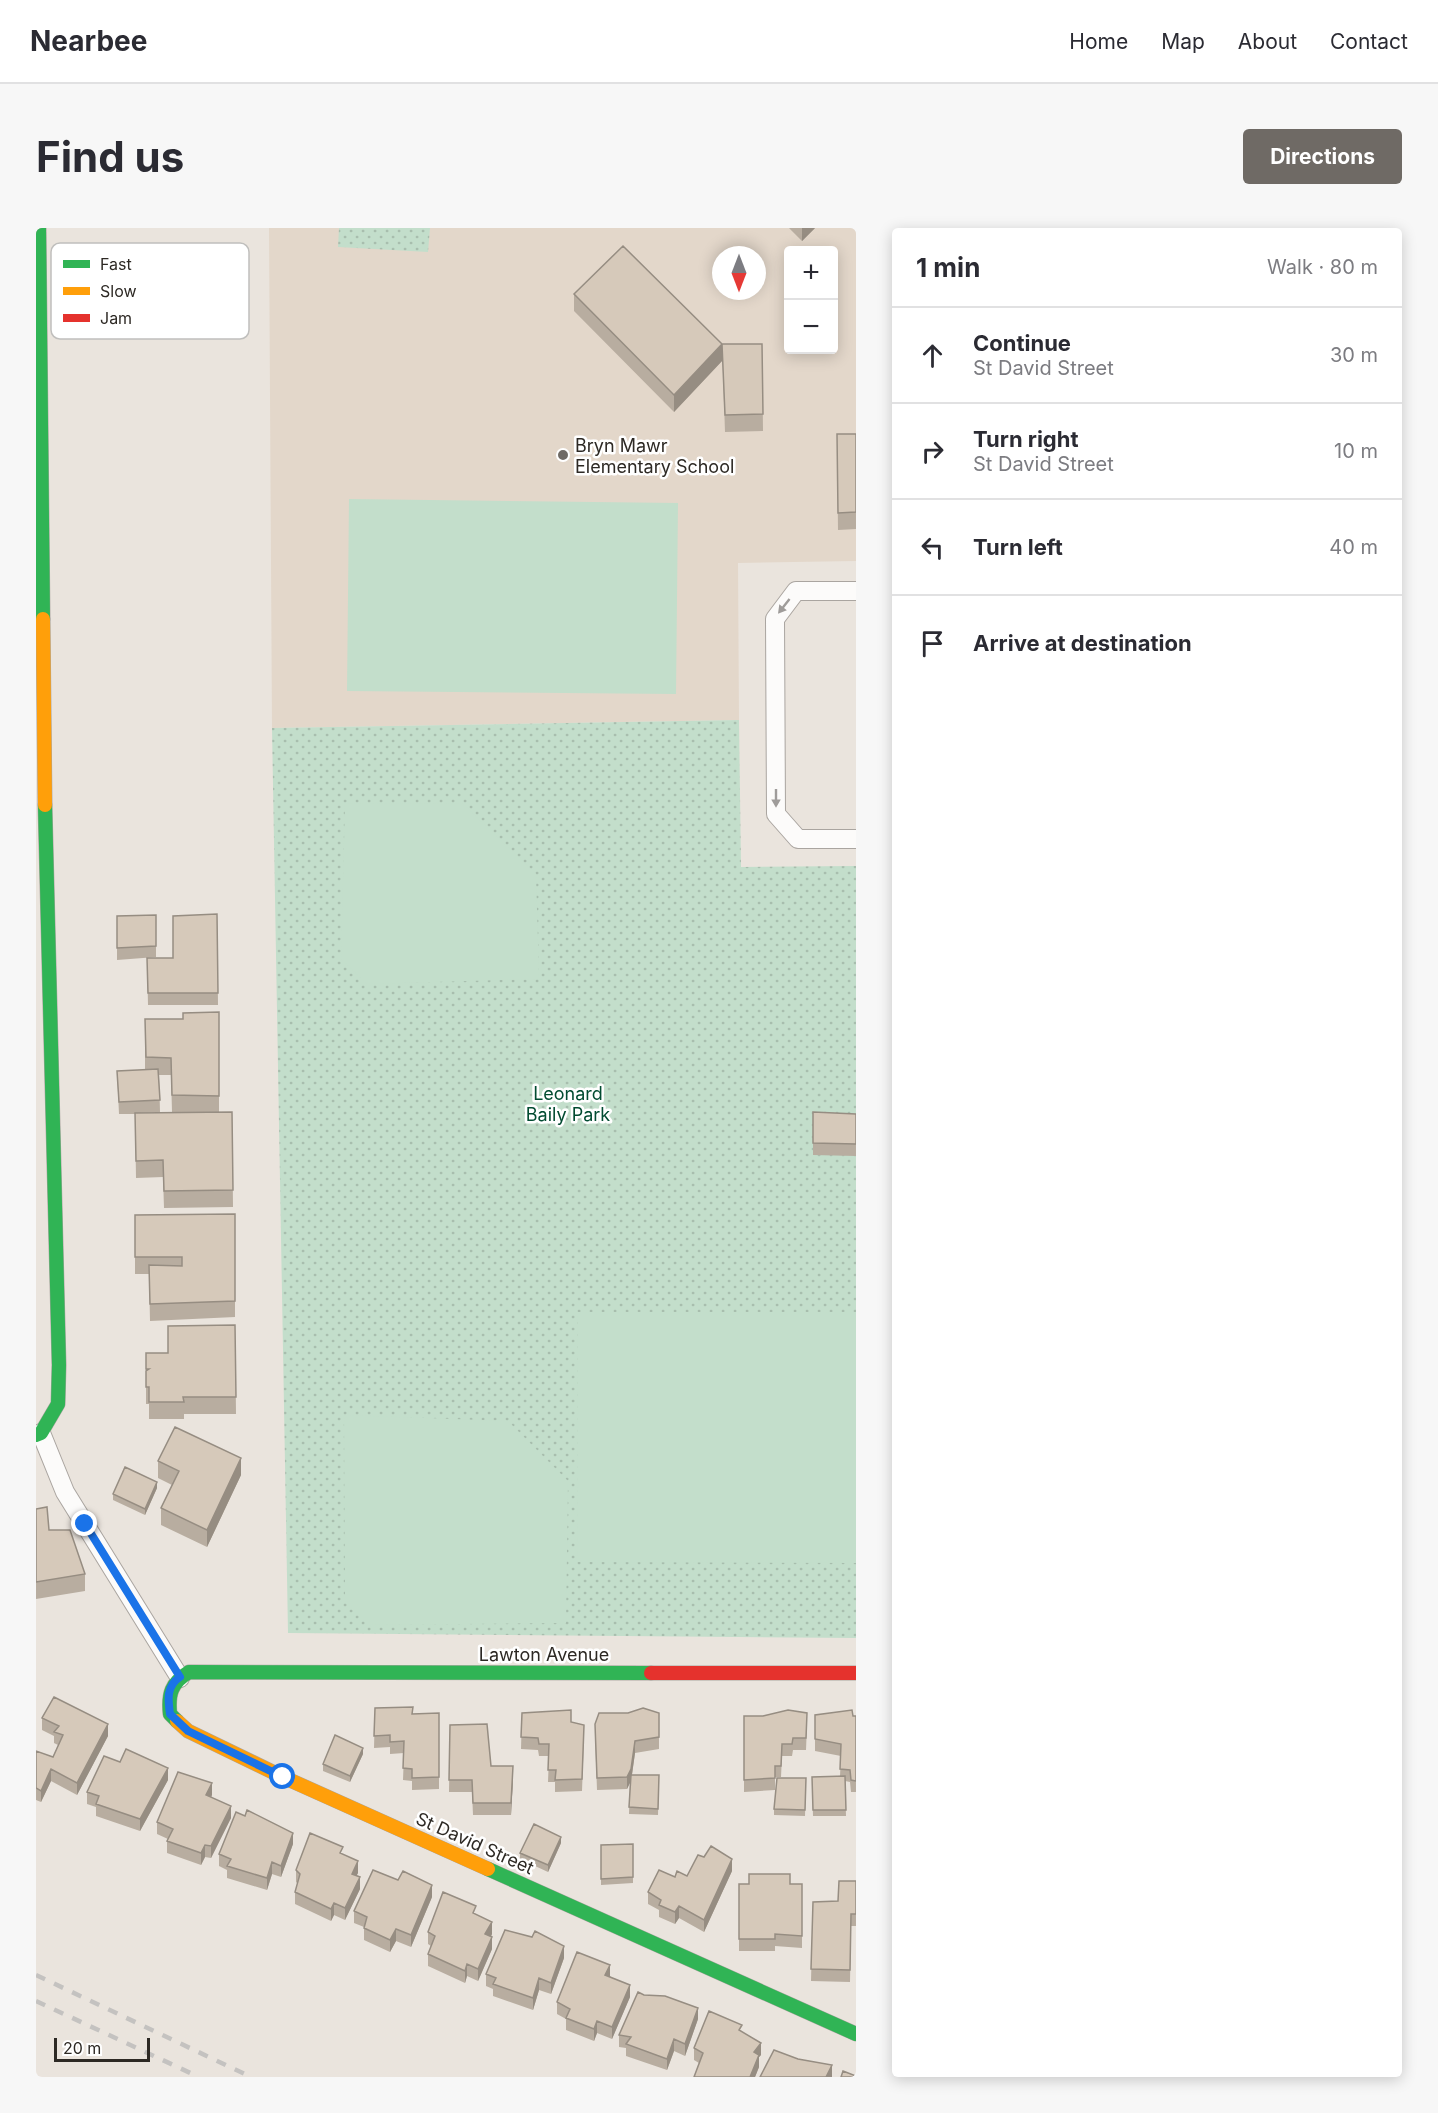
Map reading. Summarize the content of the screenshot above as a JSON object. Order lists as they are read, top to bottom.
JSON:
{
  "streets": {
    "street": ["Lawton Avenue", "St David Street"]
  },
  "crossings": [
    ["Lawton Avenue", "St David Street"]
  ],
  "parks": ["Leonard Baily Park"],
  "places": ["Bryn Mawr Elementary School"],
  "legend": ["Fast", "Slow", "Jam"],
  "scale_bar": "20 m",
  "north": "bottom",
  "page": {
    "header": "Nearbee",
    "nav": [
      "Home",
      "Map",
      "About",
      "Contact"
    ],
    "buttons": "Directions",
    "title": "Find us",
    "heading": ["1 min", "Walk · 80 m"],
    "map_buttons": ["+", "−"],
    "list": [
      ["Continue", "St David Street", "30 m"],
      ["Turn right", "St David Street", "10 m"],
      ["Turn left", "40 m"],
      "Arrive at destination"
    ],
    "scale": "20 m"
  }
}
